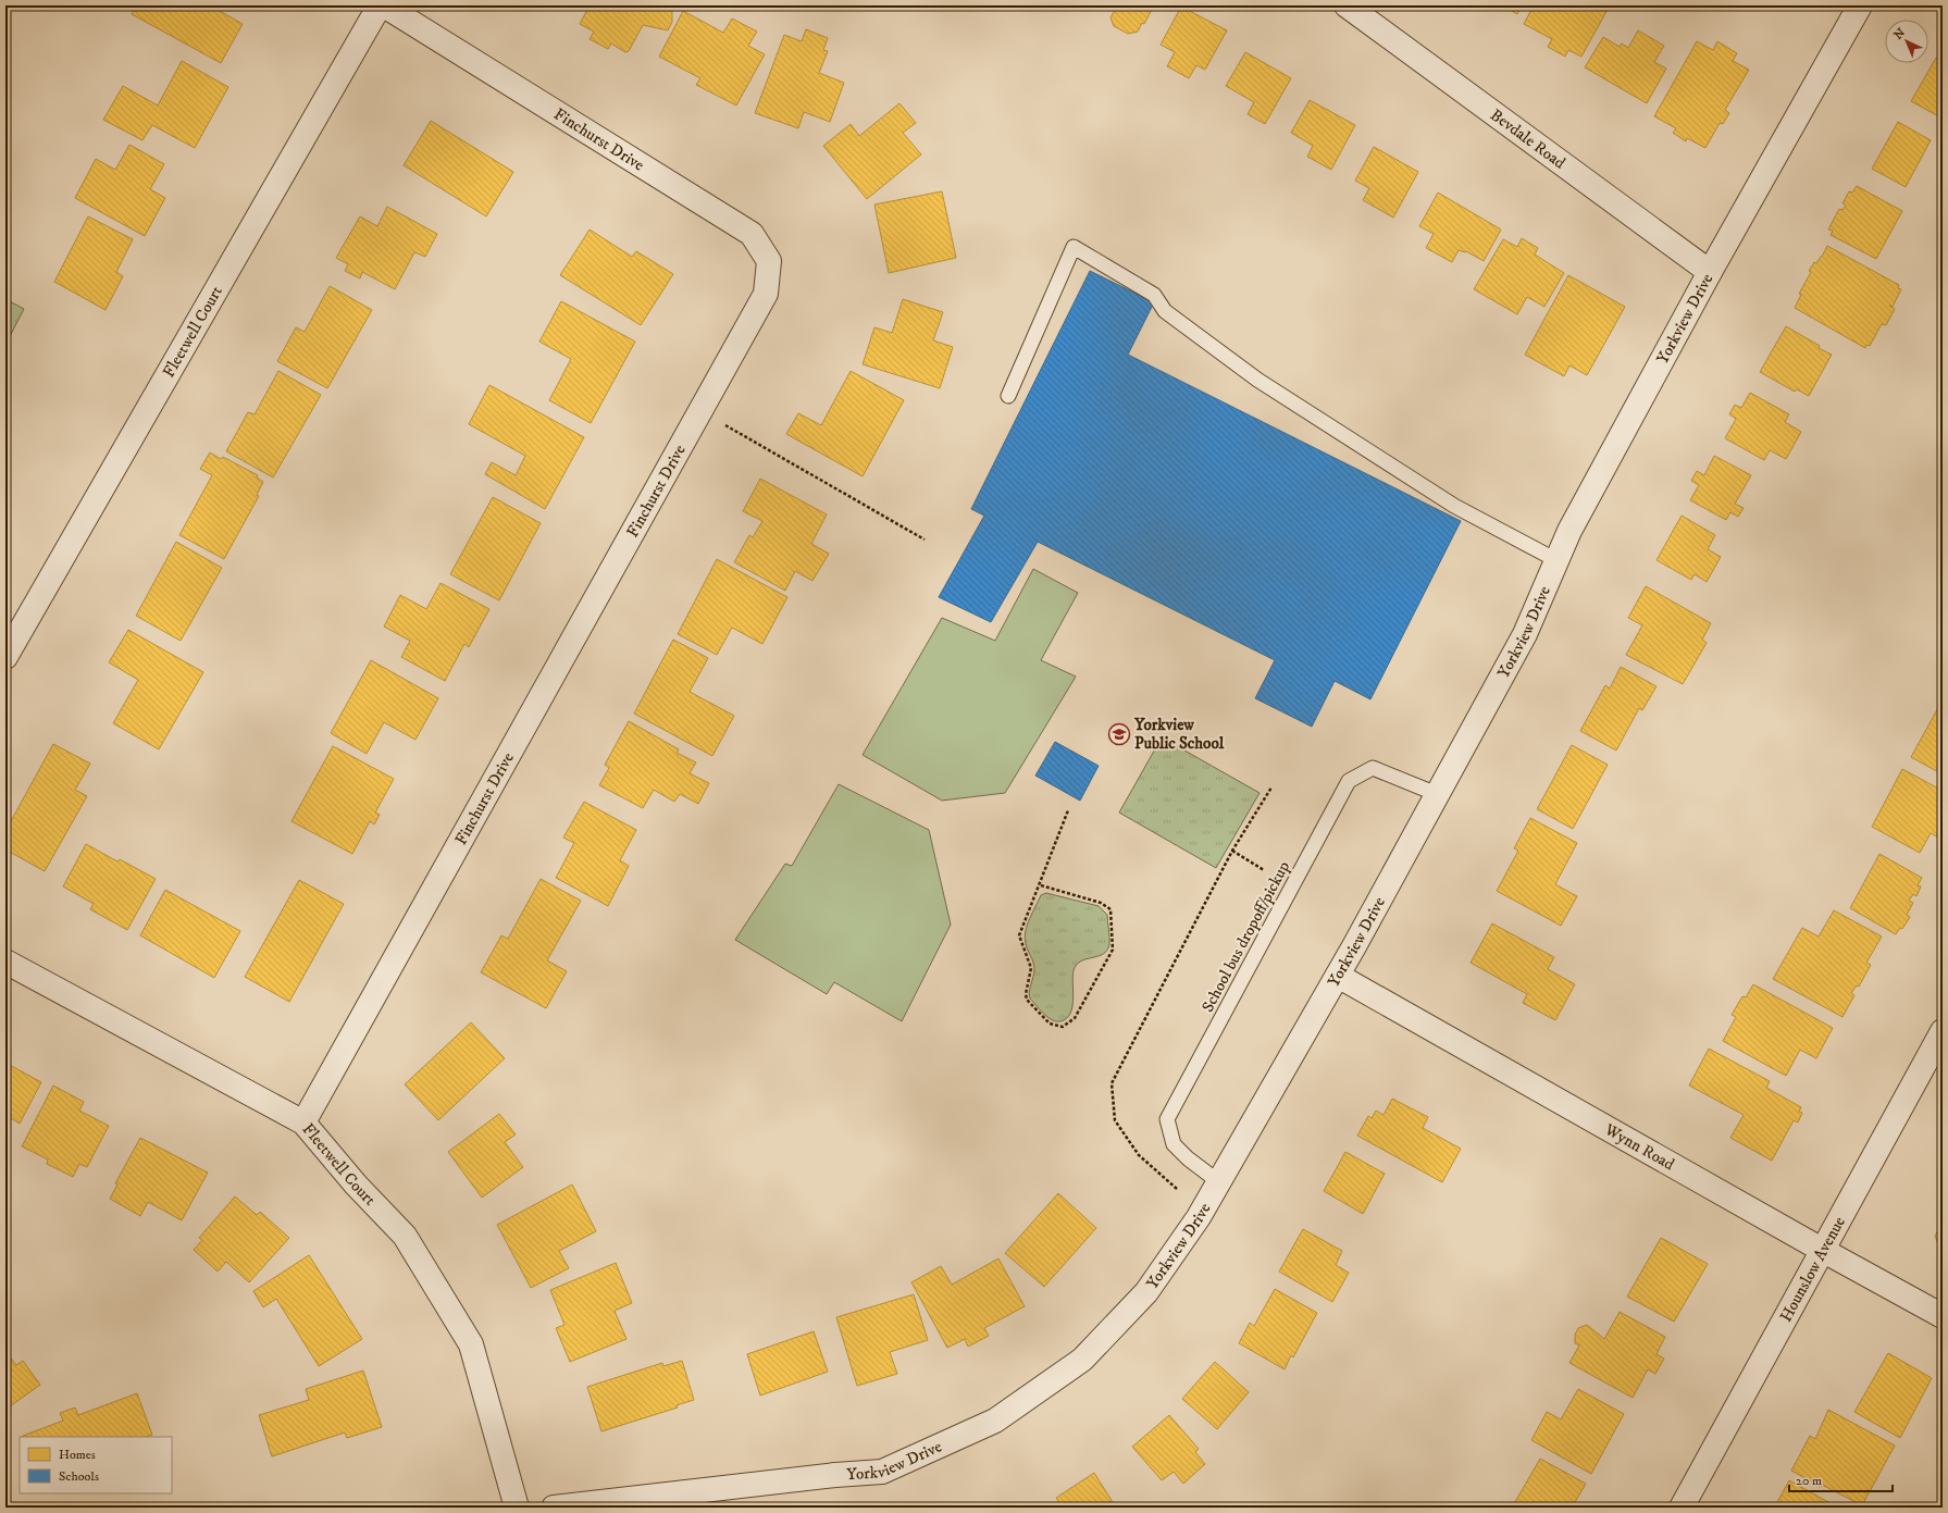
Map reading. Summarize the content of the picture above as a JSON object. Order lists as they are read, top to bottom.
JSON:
{
  "streets": {
    "street": [
      "Bevdale Road",
      "Finchurst Drive",
      "Yorkview Drive",
      "Fleetwell Court",
      "Wynn Road",
      "Hounslow Avenue"
    ],
    "lane": ["School bus dropoff/pickup"]
  },
  "crossings": [
    ["Bevdale Road", "Yorkview Drive"],
    ["Finchurst Drive", "Fleetwell Court"],
    ["Yorkview Drive", "School bus dropoff/pickup"],
    ["Yorkview Drive", "Wynn Road"],
    ["Wynn Road", "Hounslow Avenue"]
  ],
  "places": {
    "school or university": ["Yorkview Public School"]
  },
  "legend": ["Homes", "Schools"],
  "scale_bar": "20 m",
  "north": "top left"
}
